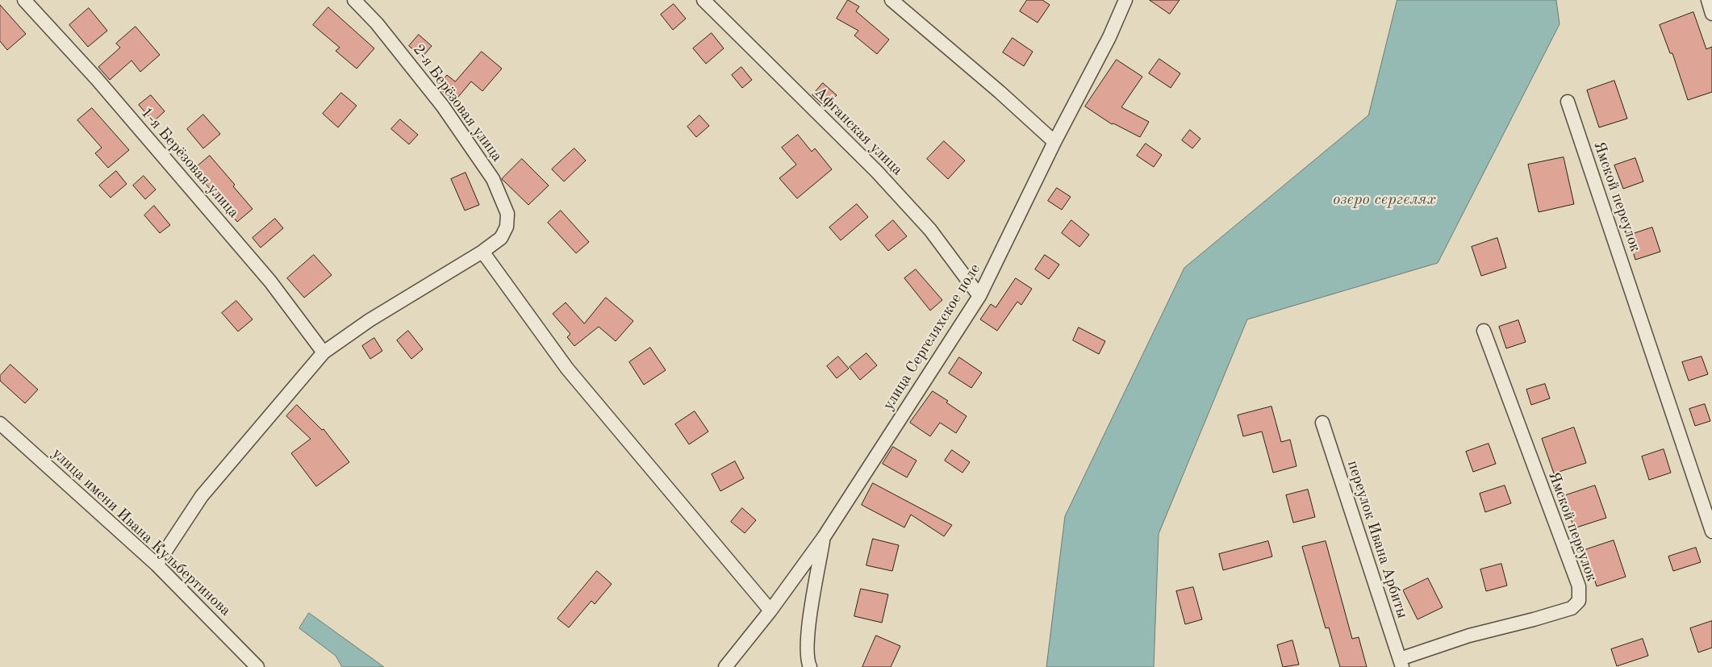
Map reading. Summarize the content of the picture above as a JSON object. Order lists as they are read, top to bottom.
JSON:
{
  "streets": {
    "street": [
      "2-я Берёзовая улица",
      "Афганская улица",
      "1-я Берёзовая улица",
      "Ямской переулок",
      "улица Сергеляхское поле",
      "улица имени Ивана Кульбертинова",
      "переулок Ивана Арбиты"
    ]
  },
  "crossings": [
    ["Афганская улица", "улица Сергеляхское поле"],
    ["Ямской переулок", "переулок Ивана Арбиты"]
  ],
  "water": ["озеро сергелях"]
}
